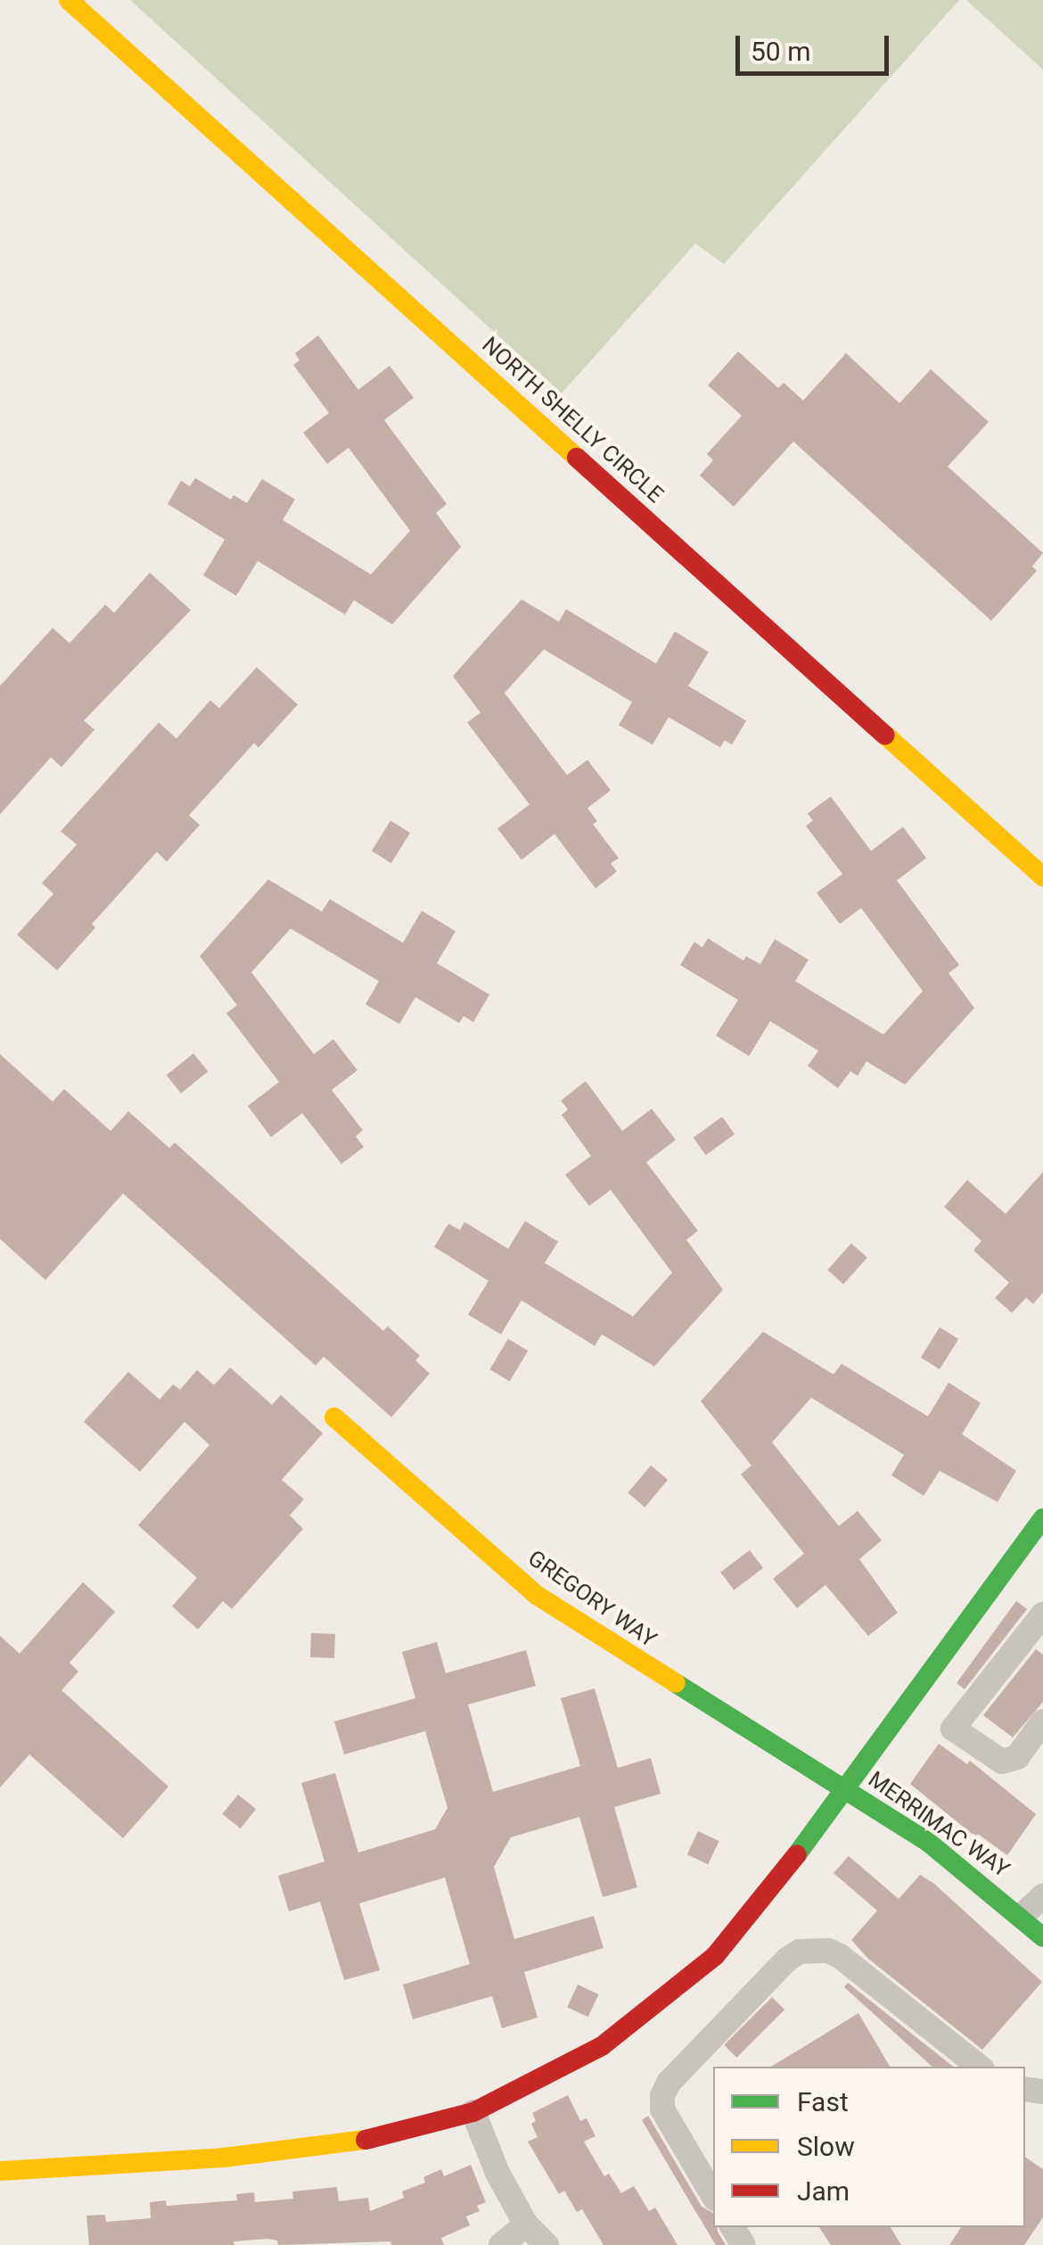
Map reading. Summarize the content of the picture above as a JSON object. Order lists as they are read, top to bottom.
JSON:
{
  "streets": {
    "street": ["NORTH SHELLY CIRCLE", "GREGORY WAY", "MERRIMAC WAY"]
  },
  "crossings": [
    ["GREGORY WAY", "MERRIMAC WAY"]
  ],
  "legend": ["Fast", "Slow", "Jam"],
  "scale_bar": "50 m"
}
